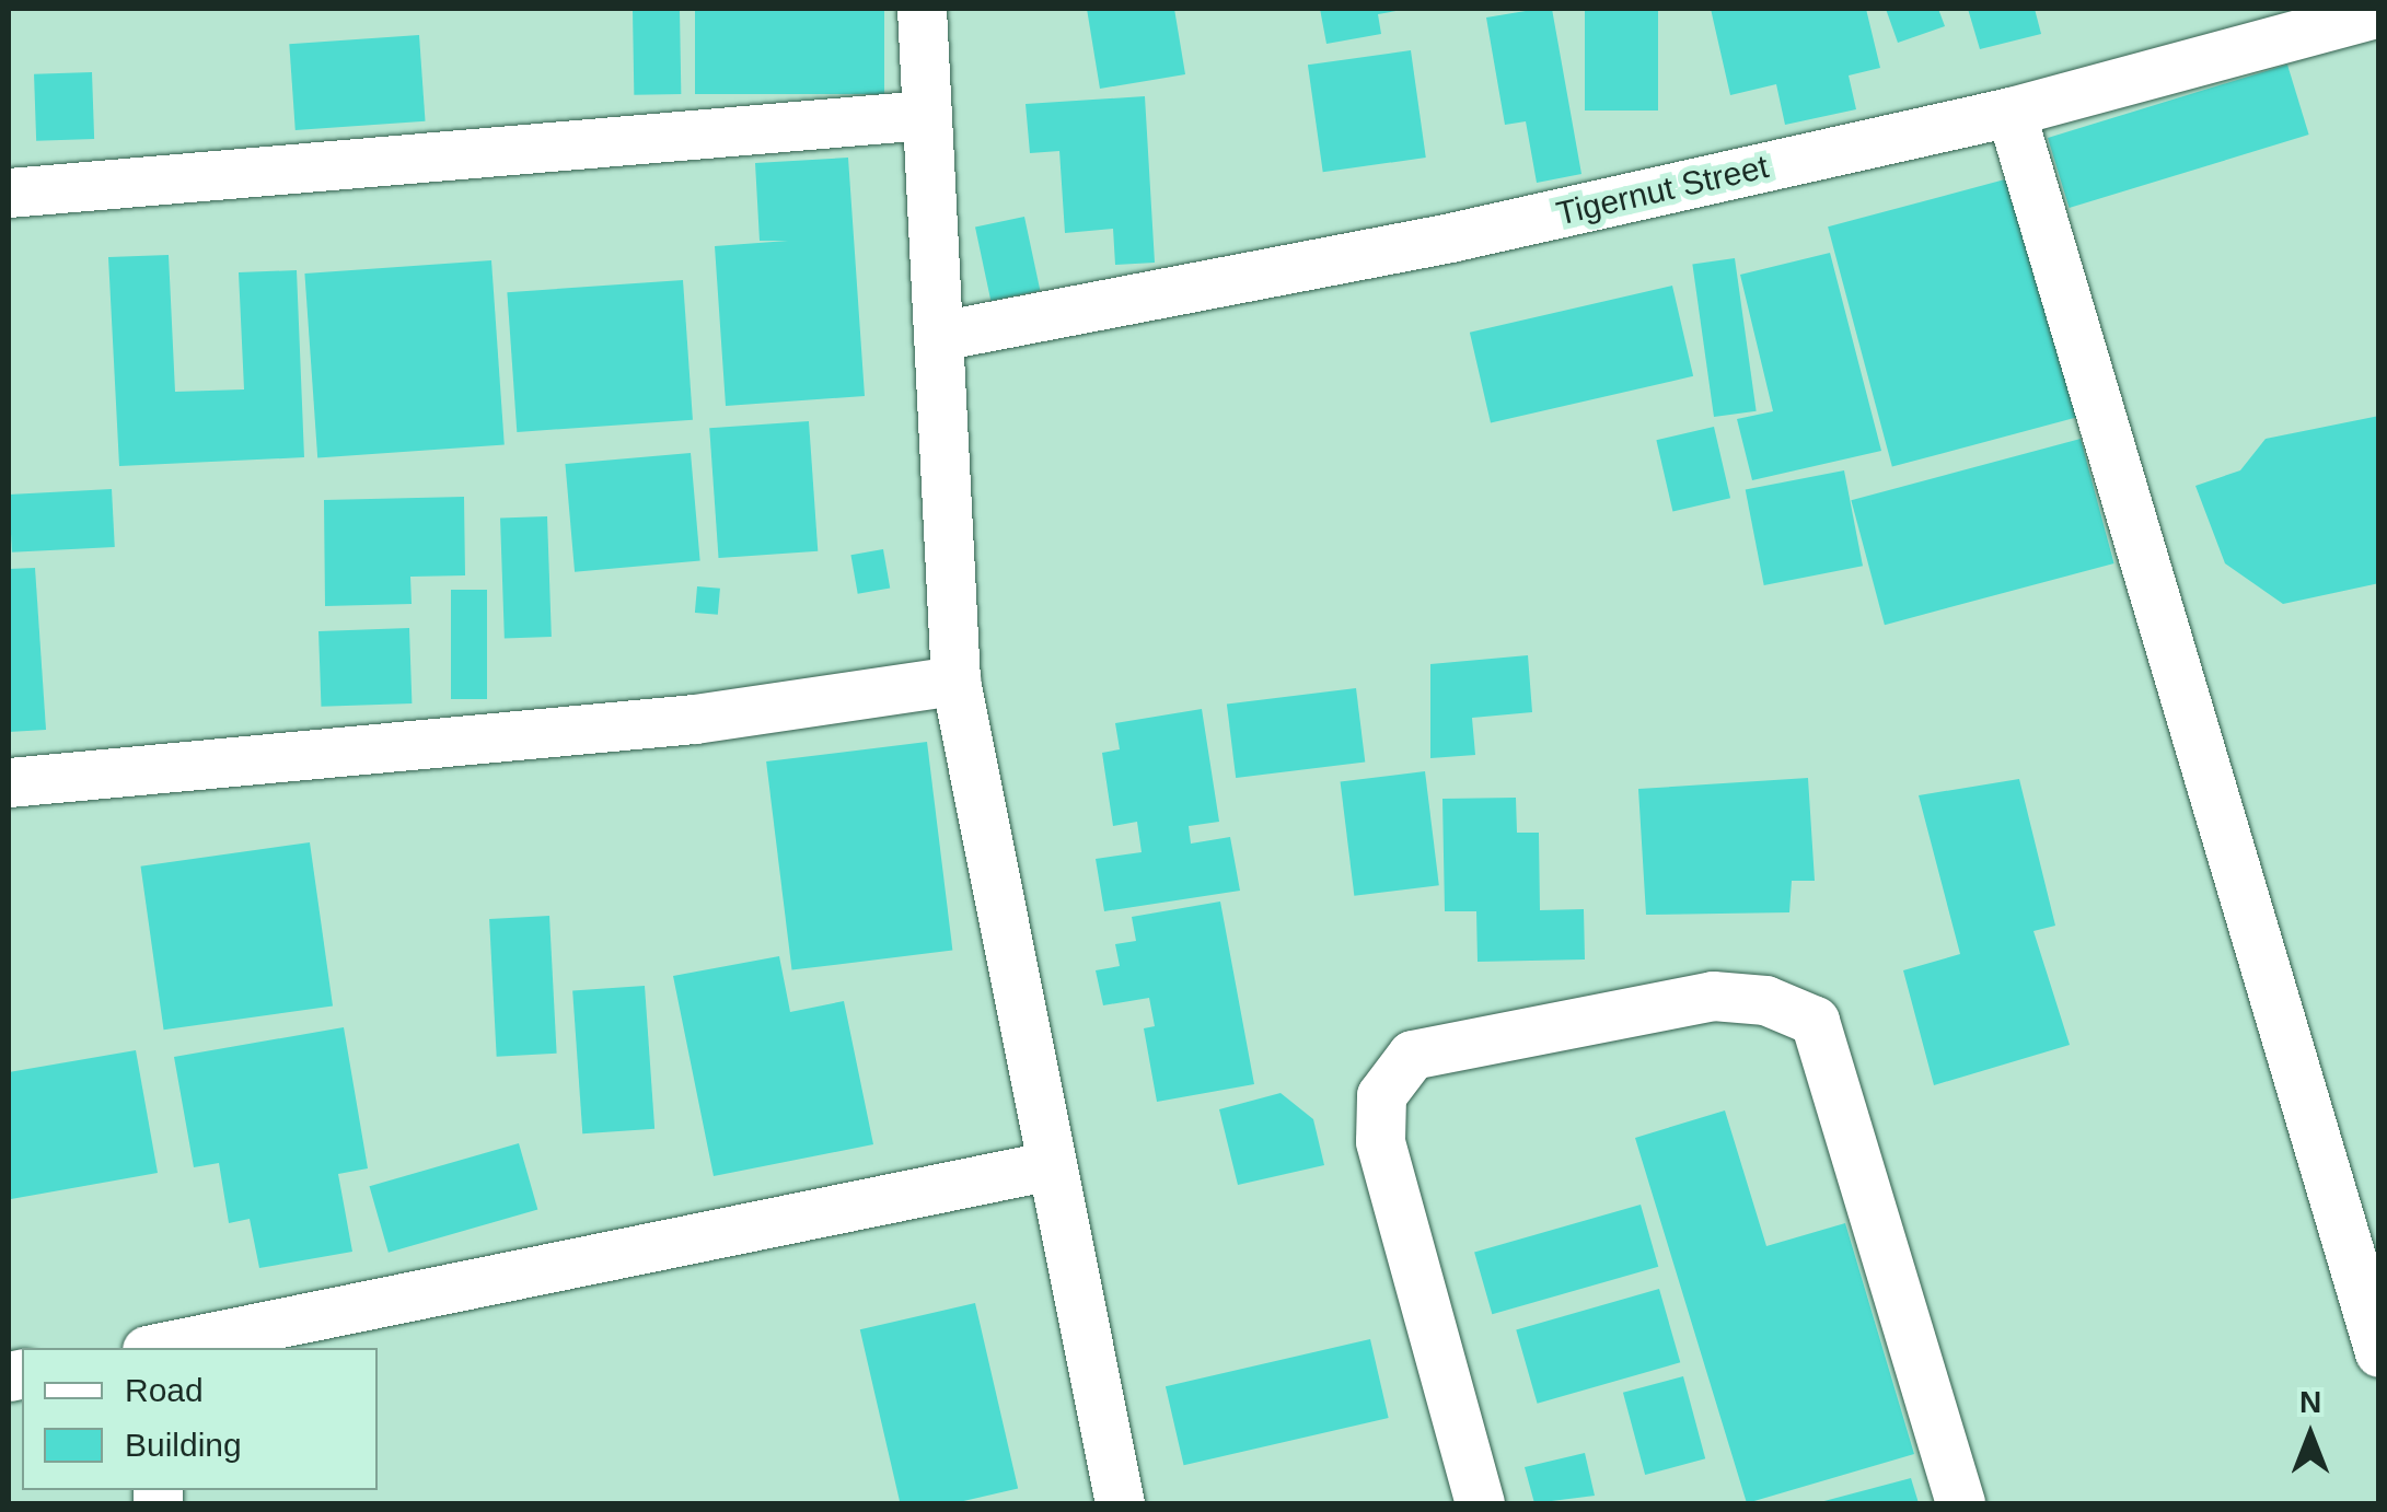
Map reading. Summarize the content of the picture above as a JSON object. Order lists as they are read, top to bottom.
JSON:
{
  "streets": {
    "street": ["Tigernut Street"]
  },
  "legend": ["Road", "Building"],
  "north": "top"
}
